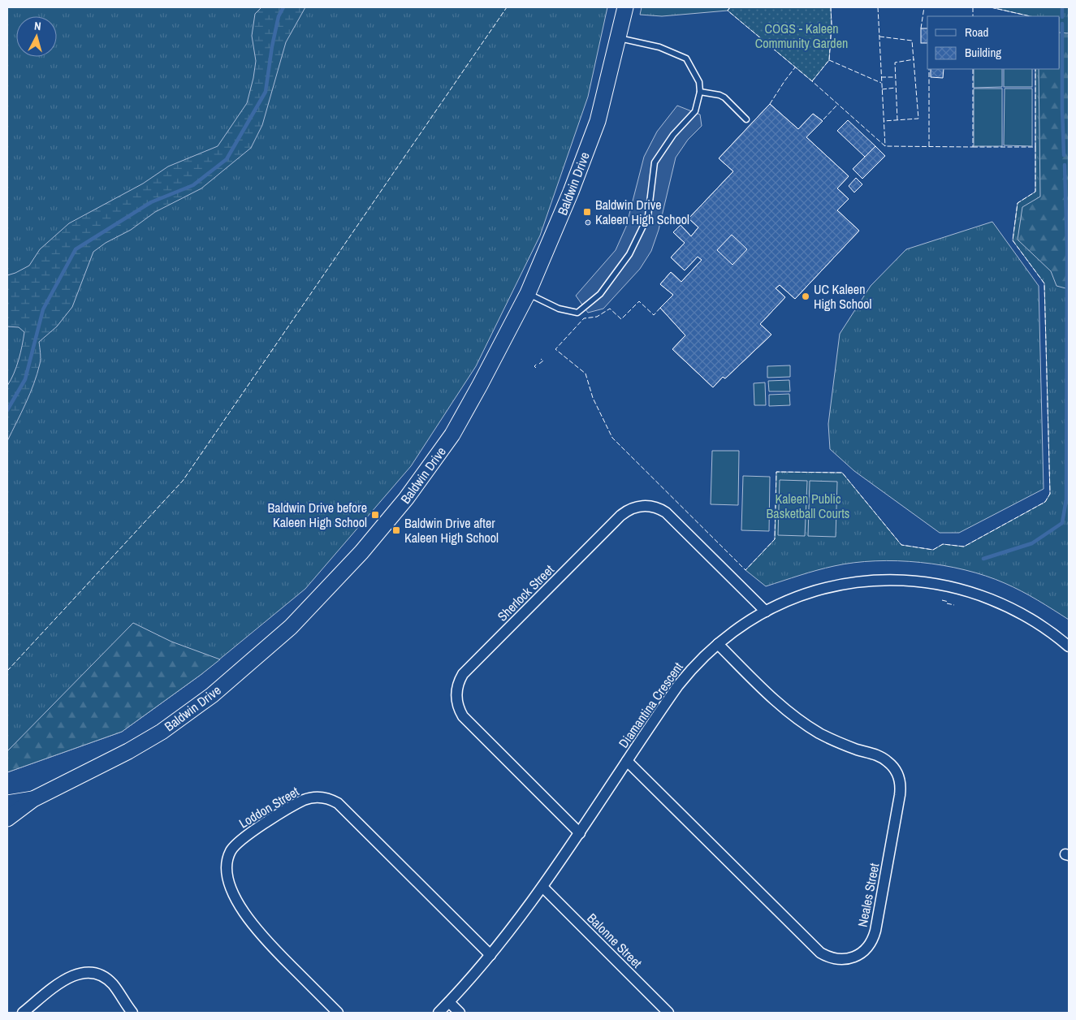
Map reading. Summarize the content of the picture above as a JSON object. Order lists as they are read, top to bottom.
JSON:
{
  "streets": {
    "main road": ["Baldwin Drive"],
    "street": [
      "Sherlock Street",
      "Diamantina Crescent",
      "Loddon Street",
      "Neales Street",
      "Balonne Street"
    ]
  },
  "crossings": [
    ["Sherlock Street", "Diamantina Crescent"],
    ["Diamantina Crescent", "Loddon Street"],
    ["Diamantina Crescent", "Neales Street"],
    ["Diamantina Crescent", "Balonne Street"]
  ],
  "parks": ["COGS - Kaleen Community Garden", "Kaleen Public Basketball Courts"],
  "places": {
    "transit": ["Baldwin Drive Kaleen High School", "Baldwin Drive before Kaleen High School", "Baldwin Drive after Kaleen High School"],
    "other": ["UC Kaleen High School"]
  },
  "legend": ["Road", "Building"],
  "north": "top"
}
